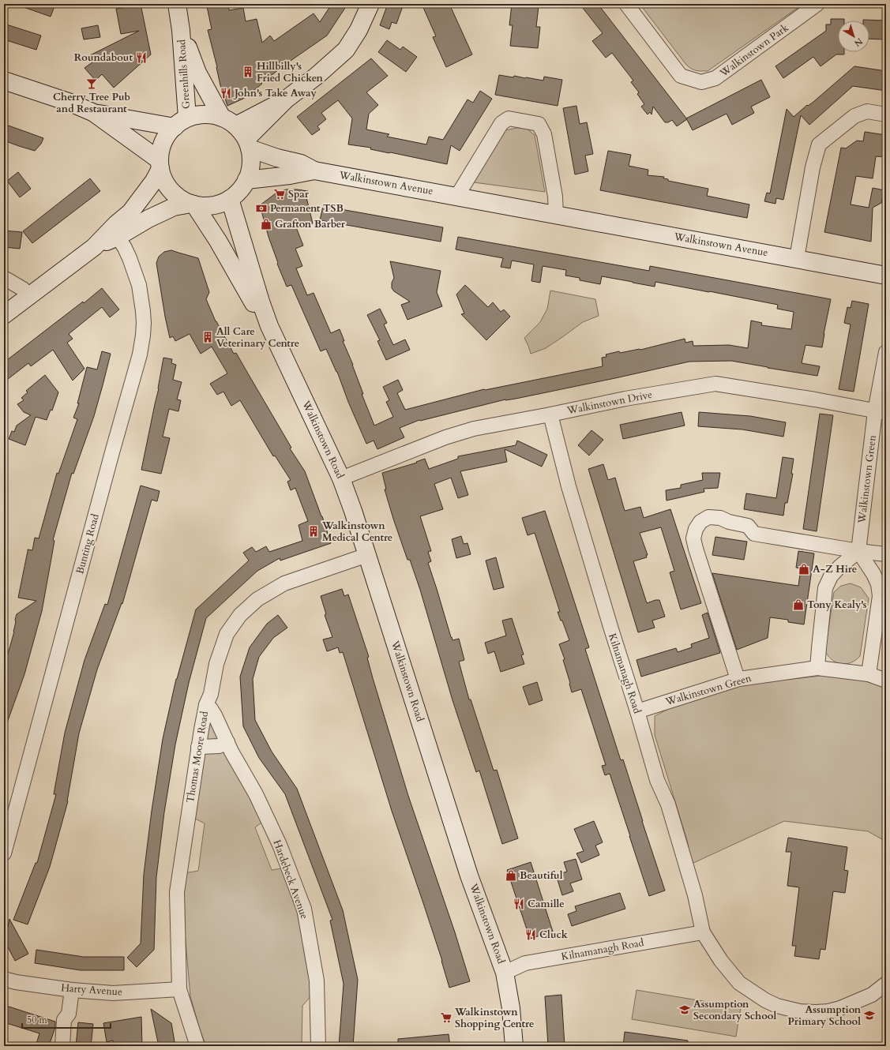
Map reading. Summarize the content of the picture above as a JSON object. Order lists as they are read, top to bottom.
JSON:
{
  "streets": {
    "main road": ["Greenhills Road", "Walkinstown Avenue", "Walkinstown Road"],
    "street": [
      "Walkinstown Park",
      "Walkinstown Drive",
      "Walkinstown Green",
      "Bunting Road",
      "Kilnamanagh Road",
      "Thomas Moore Road",
      "Hardebeck Avenue",
      "Harty Avenue"
    ]
  },
  "crossings": [
    ["Greenhills Road", "Walkinstown Avenue"],
    ["Greenhills Road", "Walkinstown Road"],
    ["Walkinstown Avenue", "Walkinstown Road"],
    ["Walkinstown Drive", "Walkinstown Road"],
    ["Walkinstown Drive", "Walkinstown Green"],
    ["Walkinstown Drive", "Kilnamanagh Road"],
    ["Walkinstown Road", "Kilnamanagh Road"],
    ["Walkinstown Road", "Thomas Moore Road"],
    ["Walkinstown Green", "Kilnamanagh Road"],
    ["Thomas Moore Road", "Hardebeck Avenue"],
    ["Thomas Moore Road", "Harty Avenue"]
  ],
  "places": {
    "restaurant": [
      "Roundabout",
      "John's Take Away",
      "Camille",
      "Cluck"
    ],
    "building": ["Hillbilly's Fried Chicken", "All Care Veterinary Centre", "Walkinstown Medical Centre"],
    "bar": ["Cherry Tree Pub and Restaurant"],
    "supermarket": ["Spar", "Walkinstown Shopping Centre"],
    "bank": ["Permanent TSB"],
    "shop": [
      "Grafton Barber",
      "A-Z Hire",
      "Tony Kealy's",
      "Beautiful"
    ],
    "school or university": ["Assumption Secondary School", "Assumption Primary School"]
  },
  "scale_bar": "50 m",
  "north": "bottom right"
}
